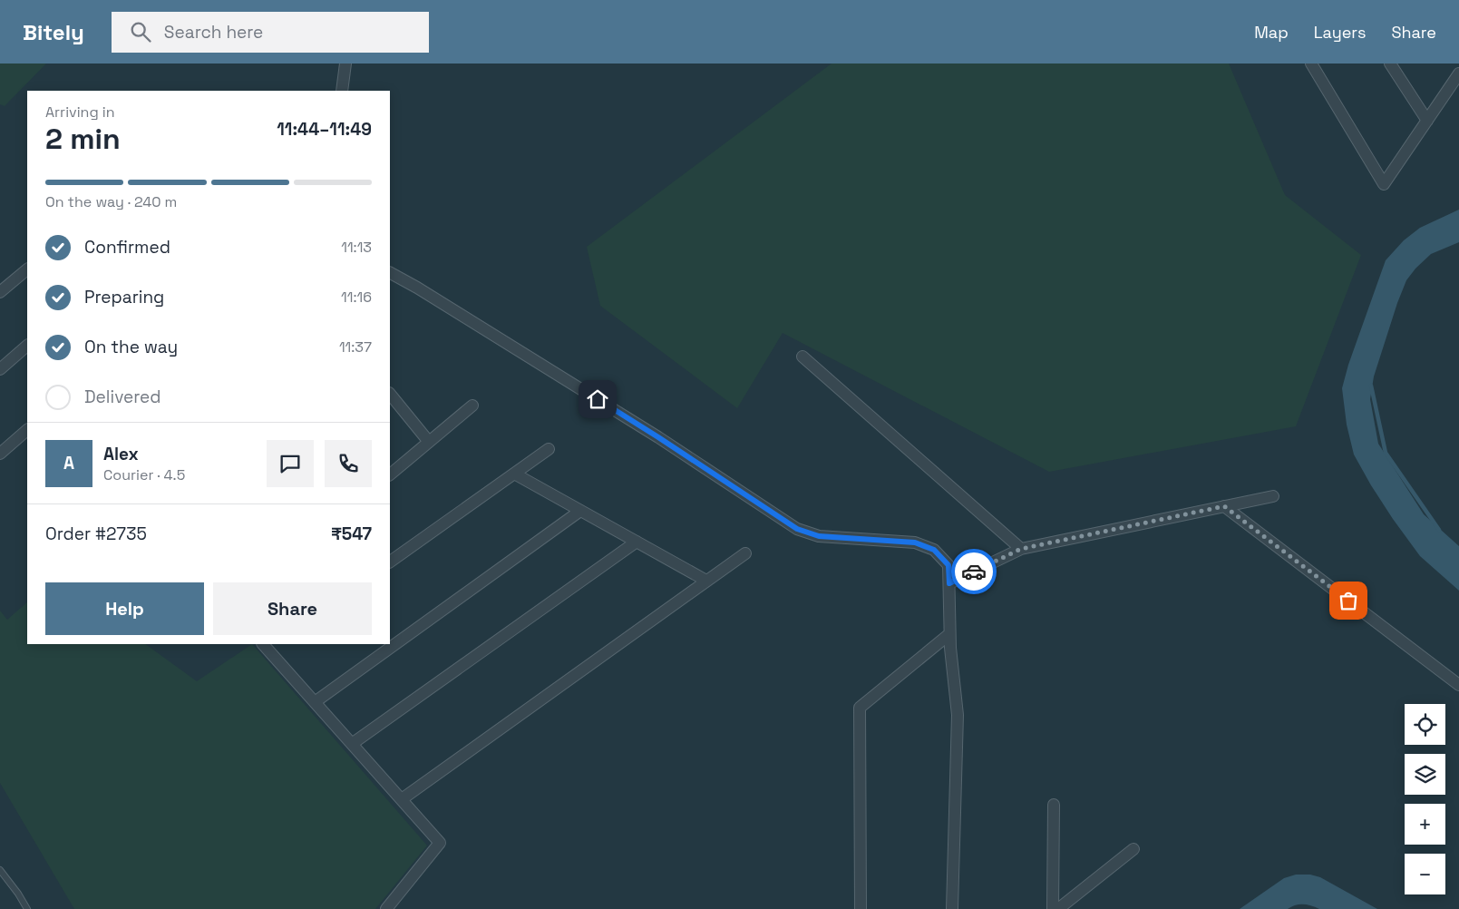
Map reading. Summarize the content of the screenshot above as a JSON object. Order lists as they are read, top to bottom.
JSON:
{
  "page": {
    "header": "Bitely",
    "search": "Search here",
    "nav": ["Map", "Layers", "Share"],
    "heading": ["2 min", "Arriving in", "11:44–11:49"],
    "panel": [
      "Alex",
      "Courier · 4.5",
      "Order #2735",
      "₹547"
    ],
    "bar": "On the way · 240 m",
    "list": [
      ["Confirmed", "11:13"],
      ["Preparing", "11:16"],
      ["On the way", "11:37"],
      "Delivered"
    ],
    "round": "A",
    "buttons": ["Help", "Share"],
    "map_buttons": ["+", "−"]
  }
}
